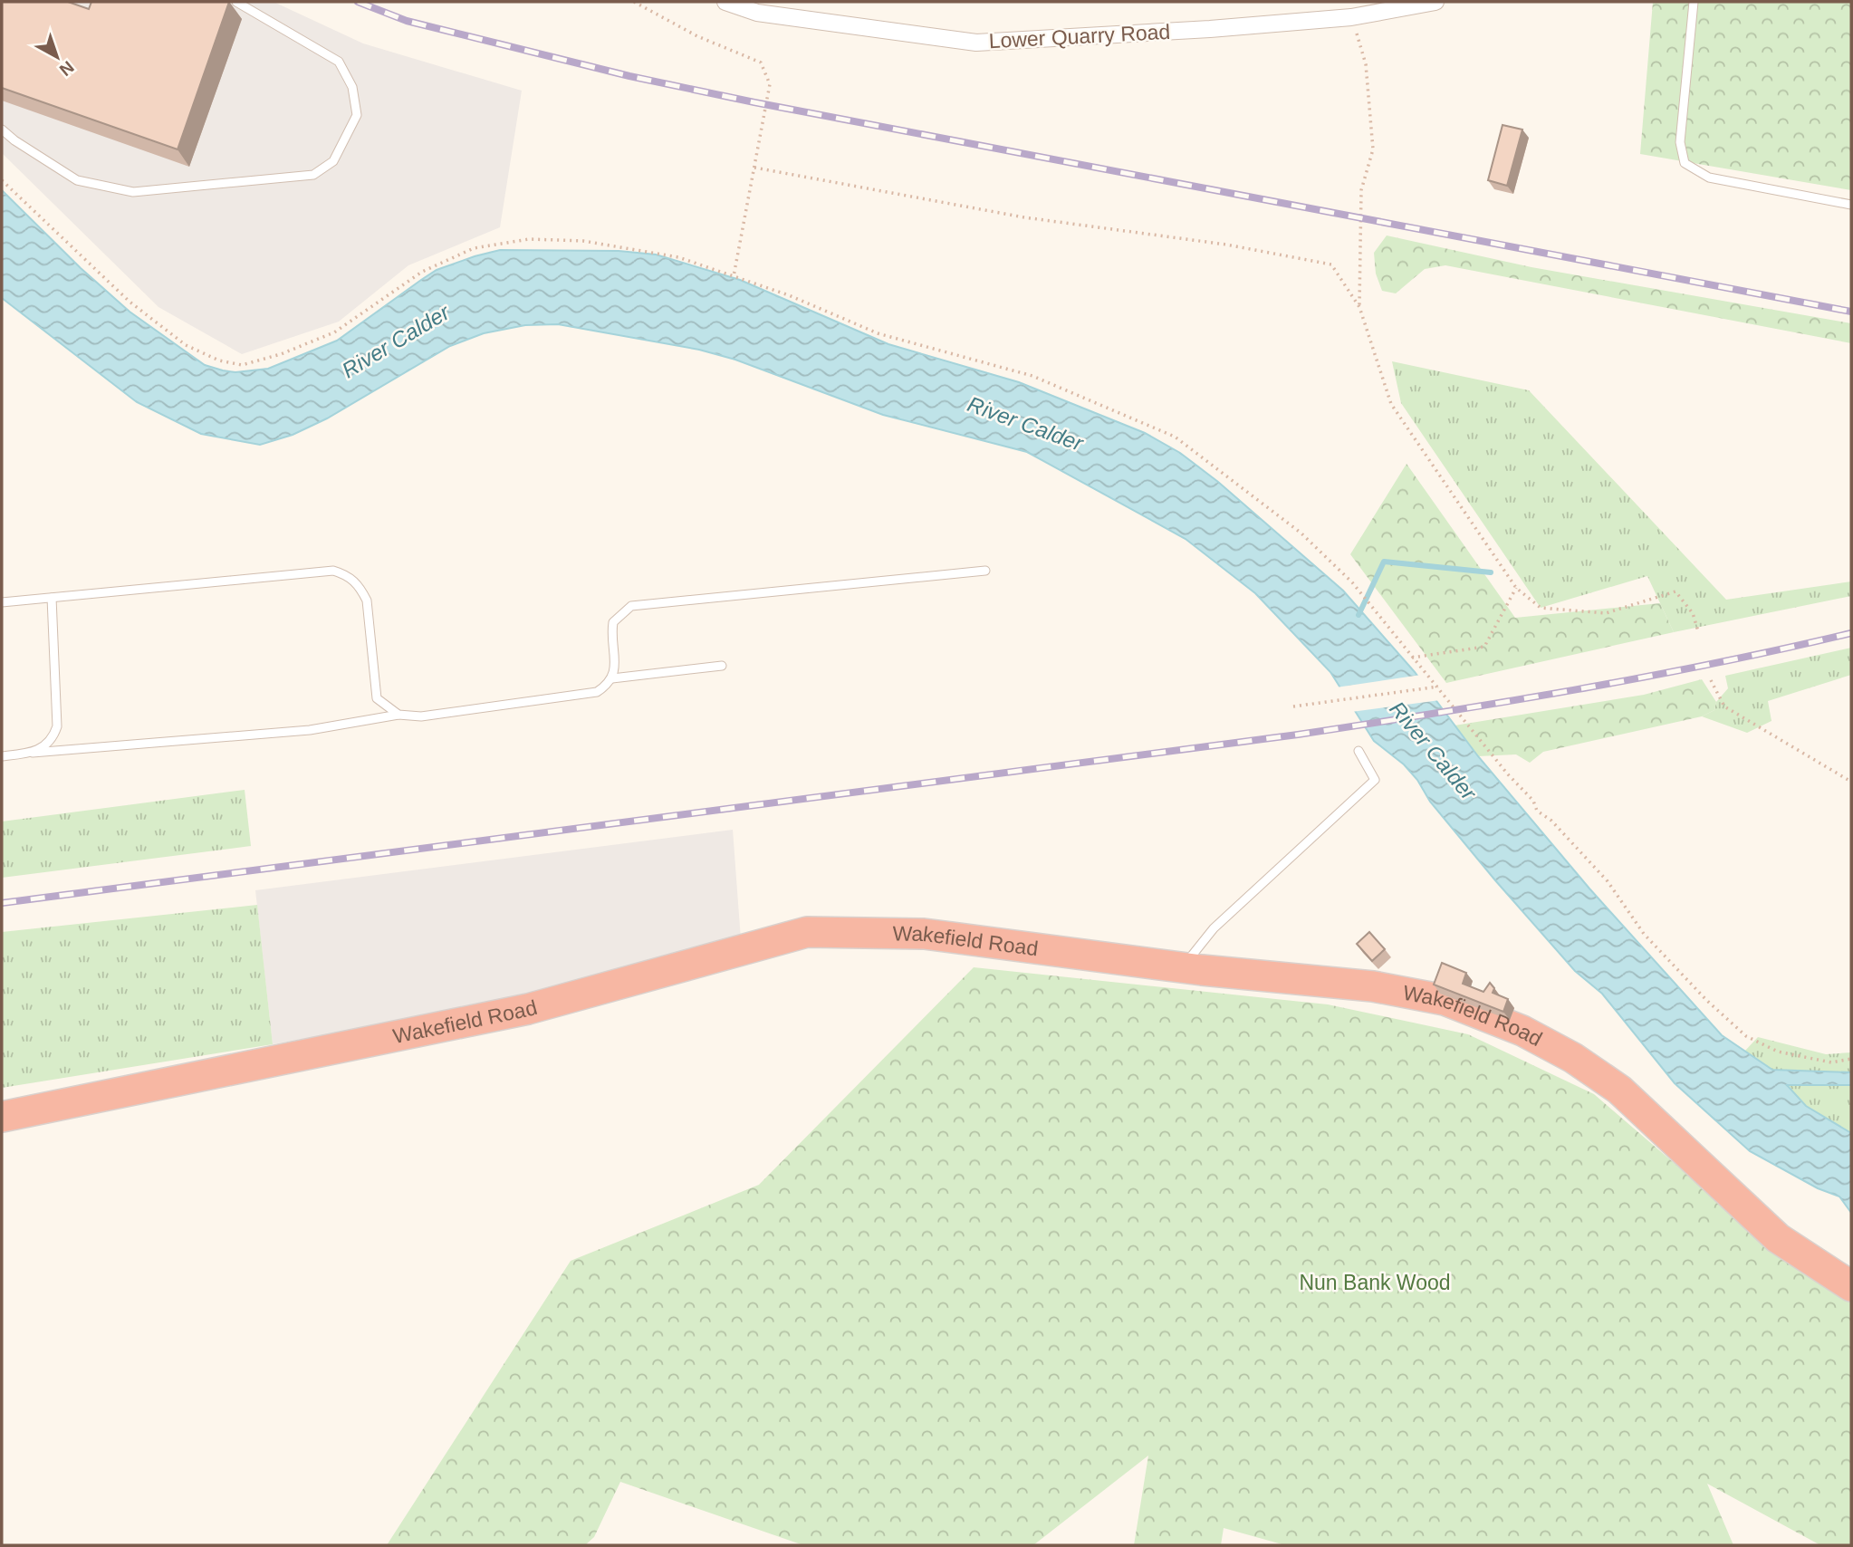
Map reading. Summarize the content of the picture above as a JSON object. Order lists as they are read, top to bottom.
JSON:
{
  "streets": {
    "highway": ["Wakefield Road"],
    "street": ["Lower Quarry Road"]
  },
  "water": ["River Calder"],
  "parks": ["Nun Bank Wood"],
  "north": "bottom right"
}
